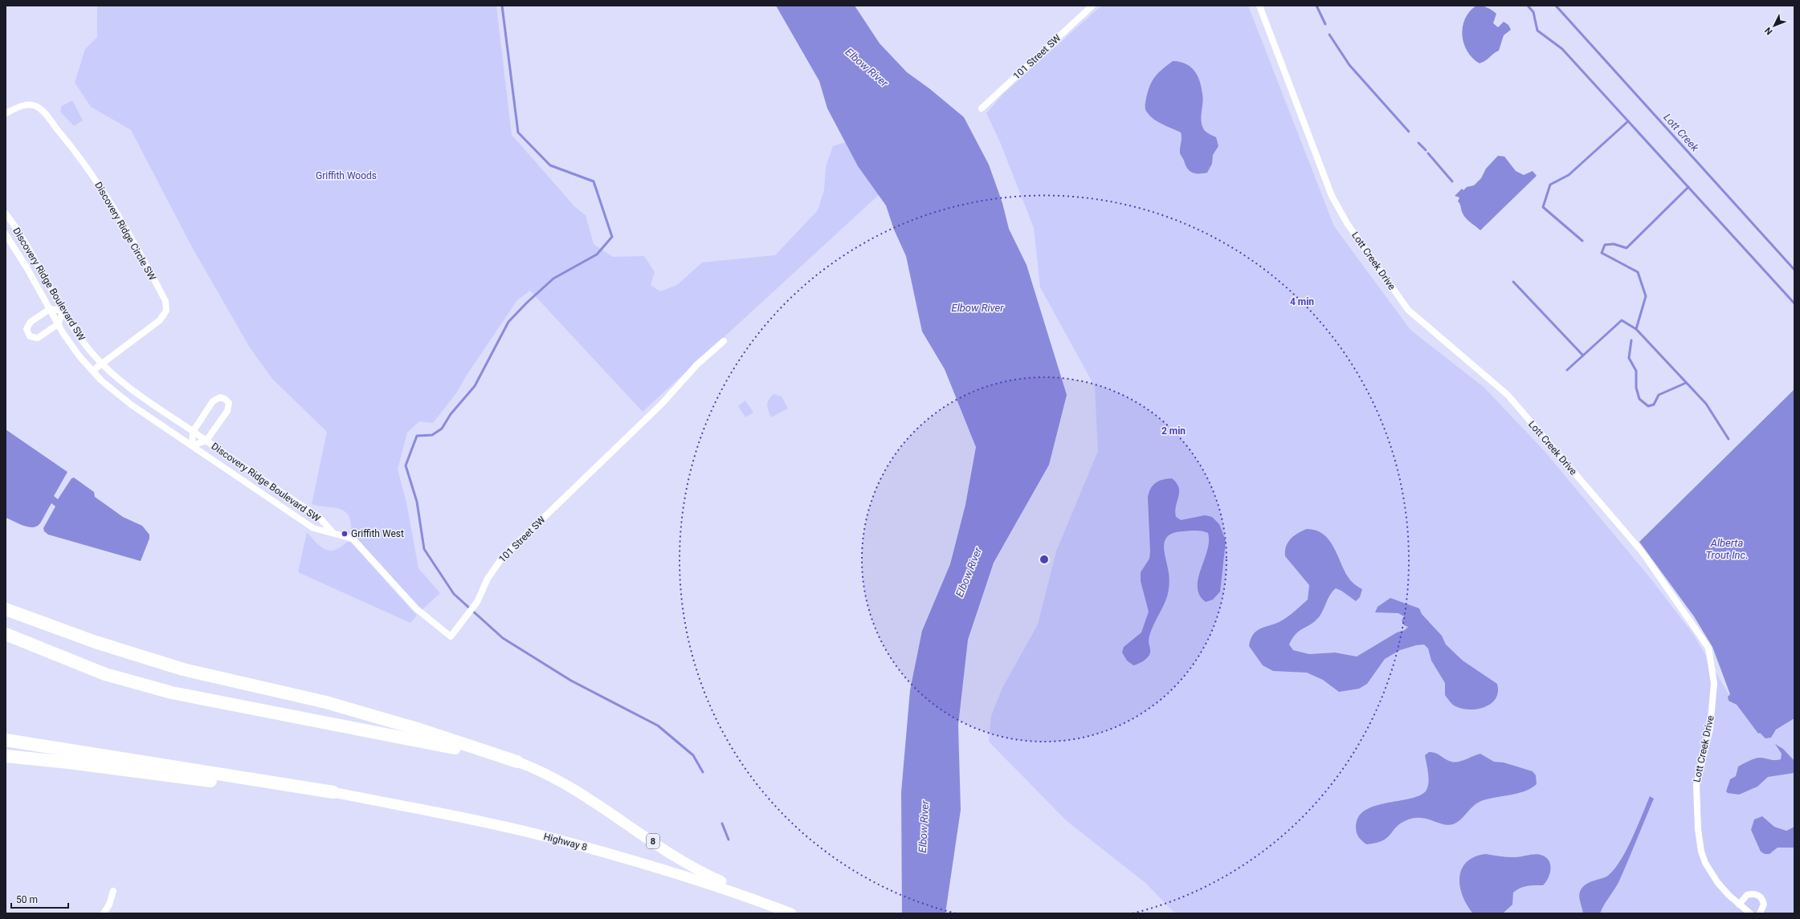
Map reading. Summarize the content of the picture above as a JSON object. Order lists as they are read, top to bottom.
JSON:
{
  "streets": {
    "main road": ["8", "Highway 8"],
    "street": [
      "101 Street SW",
      "Discovery Ridge Circle SW",
      "Lott Creek Drive",
      "Discovery Ridge Boulevard SW"
    ]
  },
  "crossings": [
    ["101 Street SW", "Discovery Ridge Boulevard SW"],
    ["Discovery Ridge Circle SW", "Discovery Ridge Boulevard SW"]
  ],
  "water": ["Elbow River", "Lott Creek", "Alberta Trout Inc."],
  "parks": ["Griffith Woods"],
  "places": ["Griffith West"],
  "scale_bar": "50 m",
  "north": "bottom left",
  "rings": ["4 min", "2 min"]
}
